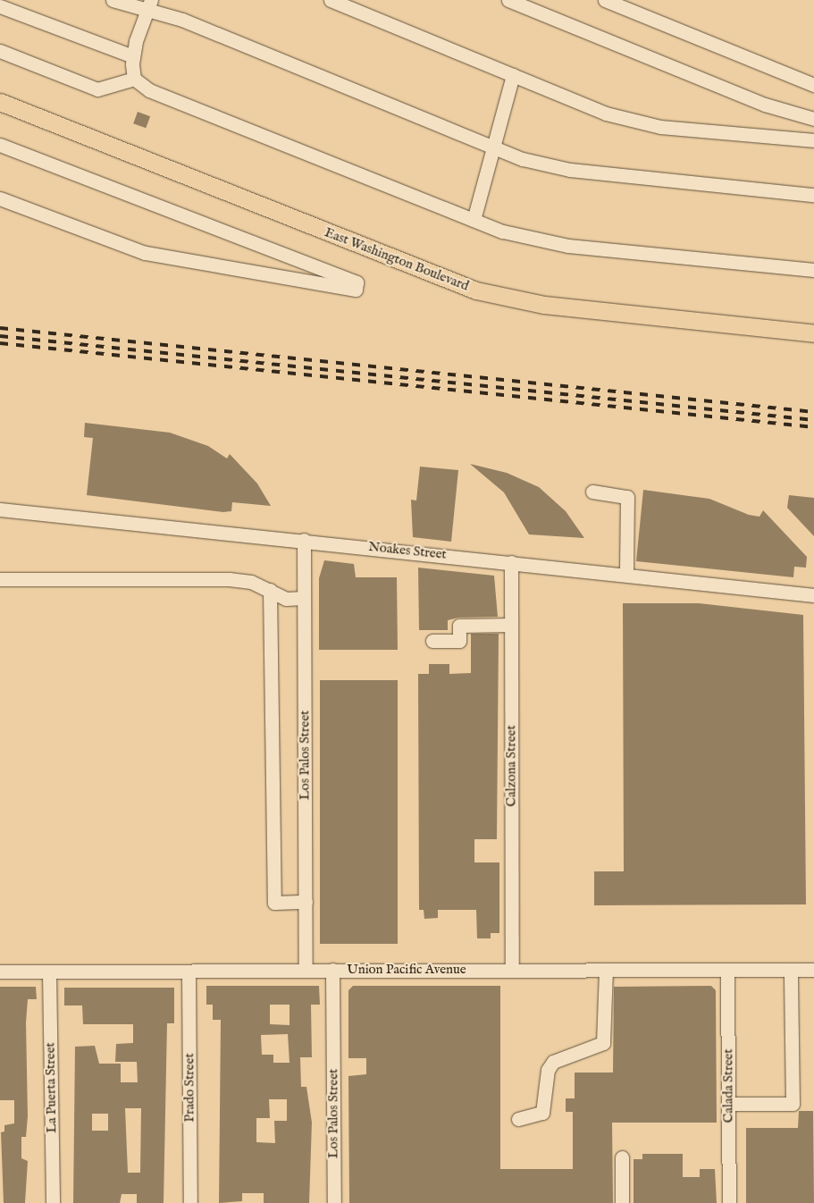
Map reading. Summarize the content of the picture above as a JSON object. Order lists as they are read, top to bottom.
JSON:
{
  "streets": {
    "main road": ["East Washington Boulevard"],
    "street": [
      "Noakes Street",
      "Los Palos Street",
      "Calzona Street",
      "Union Pacific Avenue",
      "Calada Street",
      "La Puerta Street",
      "Prado Street"
    ]
  },
  "crossings": [
    ["Noakes Street", "Los Palos Street"],
    ["Noakes Street", "Calzona Street"],
    ["Los Palos Street", "Union Pacific Avenue"],
    ["Calzona Street", "Union Pacific Avenue"],
    ["Union Pacific Avenue", "Calada Street"],
    ["Union Pacific Avenue", "La Puerta Street"],
    ["Union Pacific Avenue", "Prado Street"]
  ]
}
